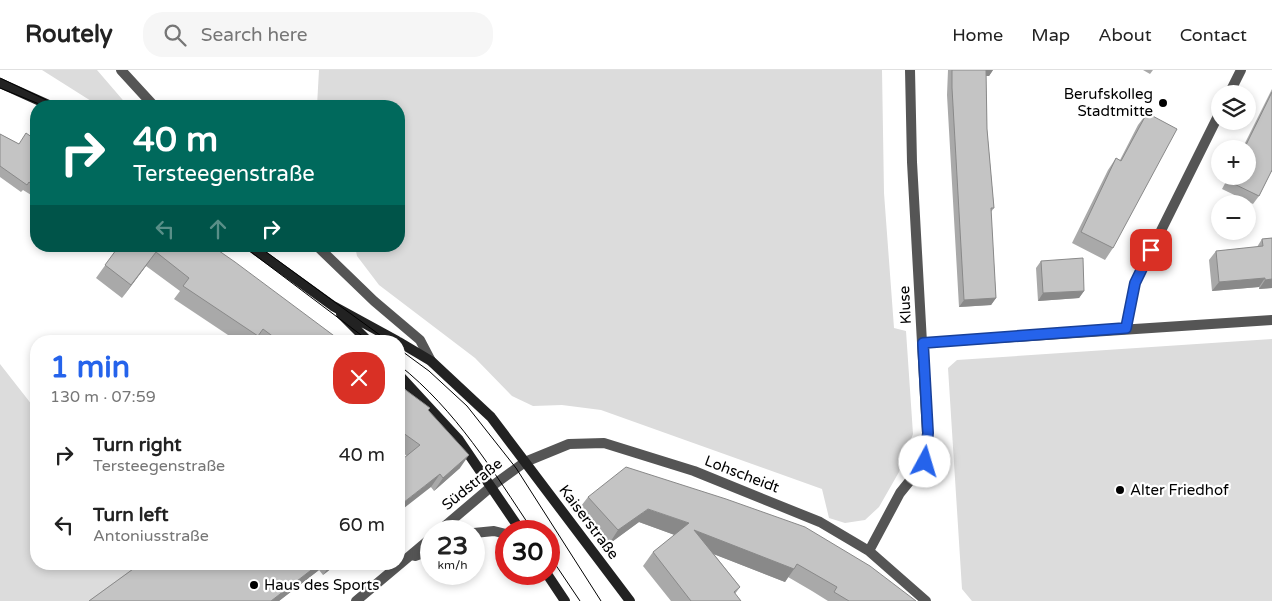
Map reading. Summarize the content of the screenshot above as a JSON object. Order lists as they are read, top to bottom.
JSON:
{
  "streets": {
    "main road": ["Kaiserstraße"],
    "street": ["Kluse", "Lohscheidt", "Südstraße"]
  },
  "crossings": [
    ["Kluse", "Lohscheidt"],
    ["Lohscheidt", "Südstraße"],
    ["Lohscheidt", "Kaiserstraße"],
    ["Südstraße", "Kaiserstraße"]
  ],
  "places": ["Berufskolleg Stadtmitte", "Alter Friedhof", "Haus des Sports"],
  "page": {
    "header": "Routely",
    "search": "Search here",
    "nav": [
      "Home",
      "Map",
      "About",
      "Contact"
    ],
    "map_buttons": ["+", "−"],
    "turn": ["40 m", "Tersteegenstraße"],
    "heading": ["1 min", "130 m · 07:59"],
    "list": [
      {
        "name": "Turn right",
        "note": "Tersteegenstraße",
        "value": "40 m"
      },
      {
        "name": "Turn left",
        "note": "Antoniusstraße",
        "value": "60 m"
      }
    ],
    "speed": "23 km/h",
    "limit": "30"
  }
}
